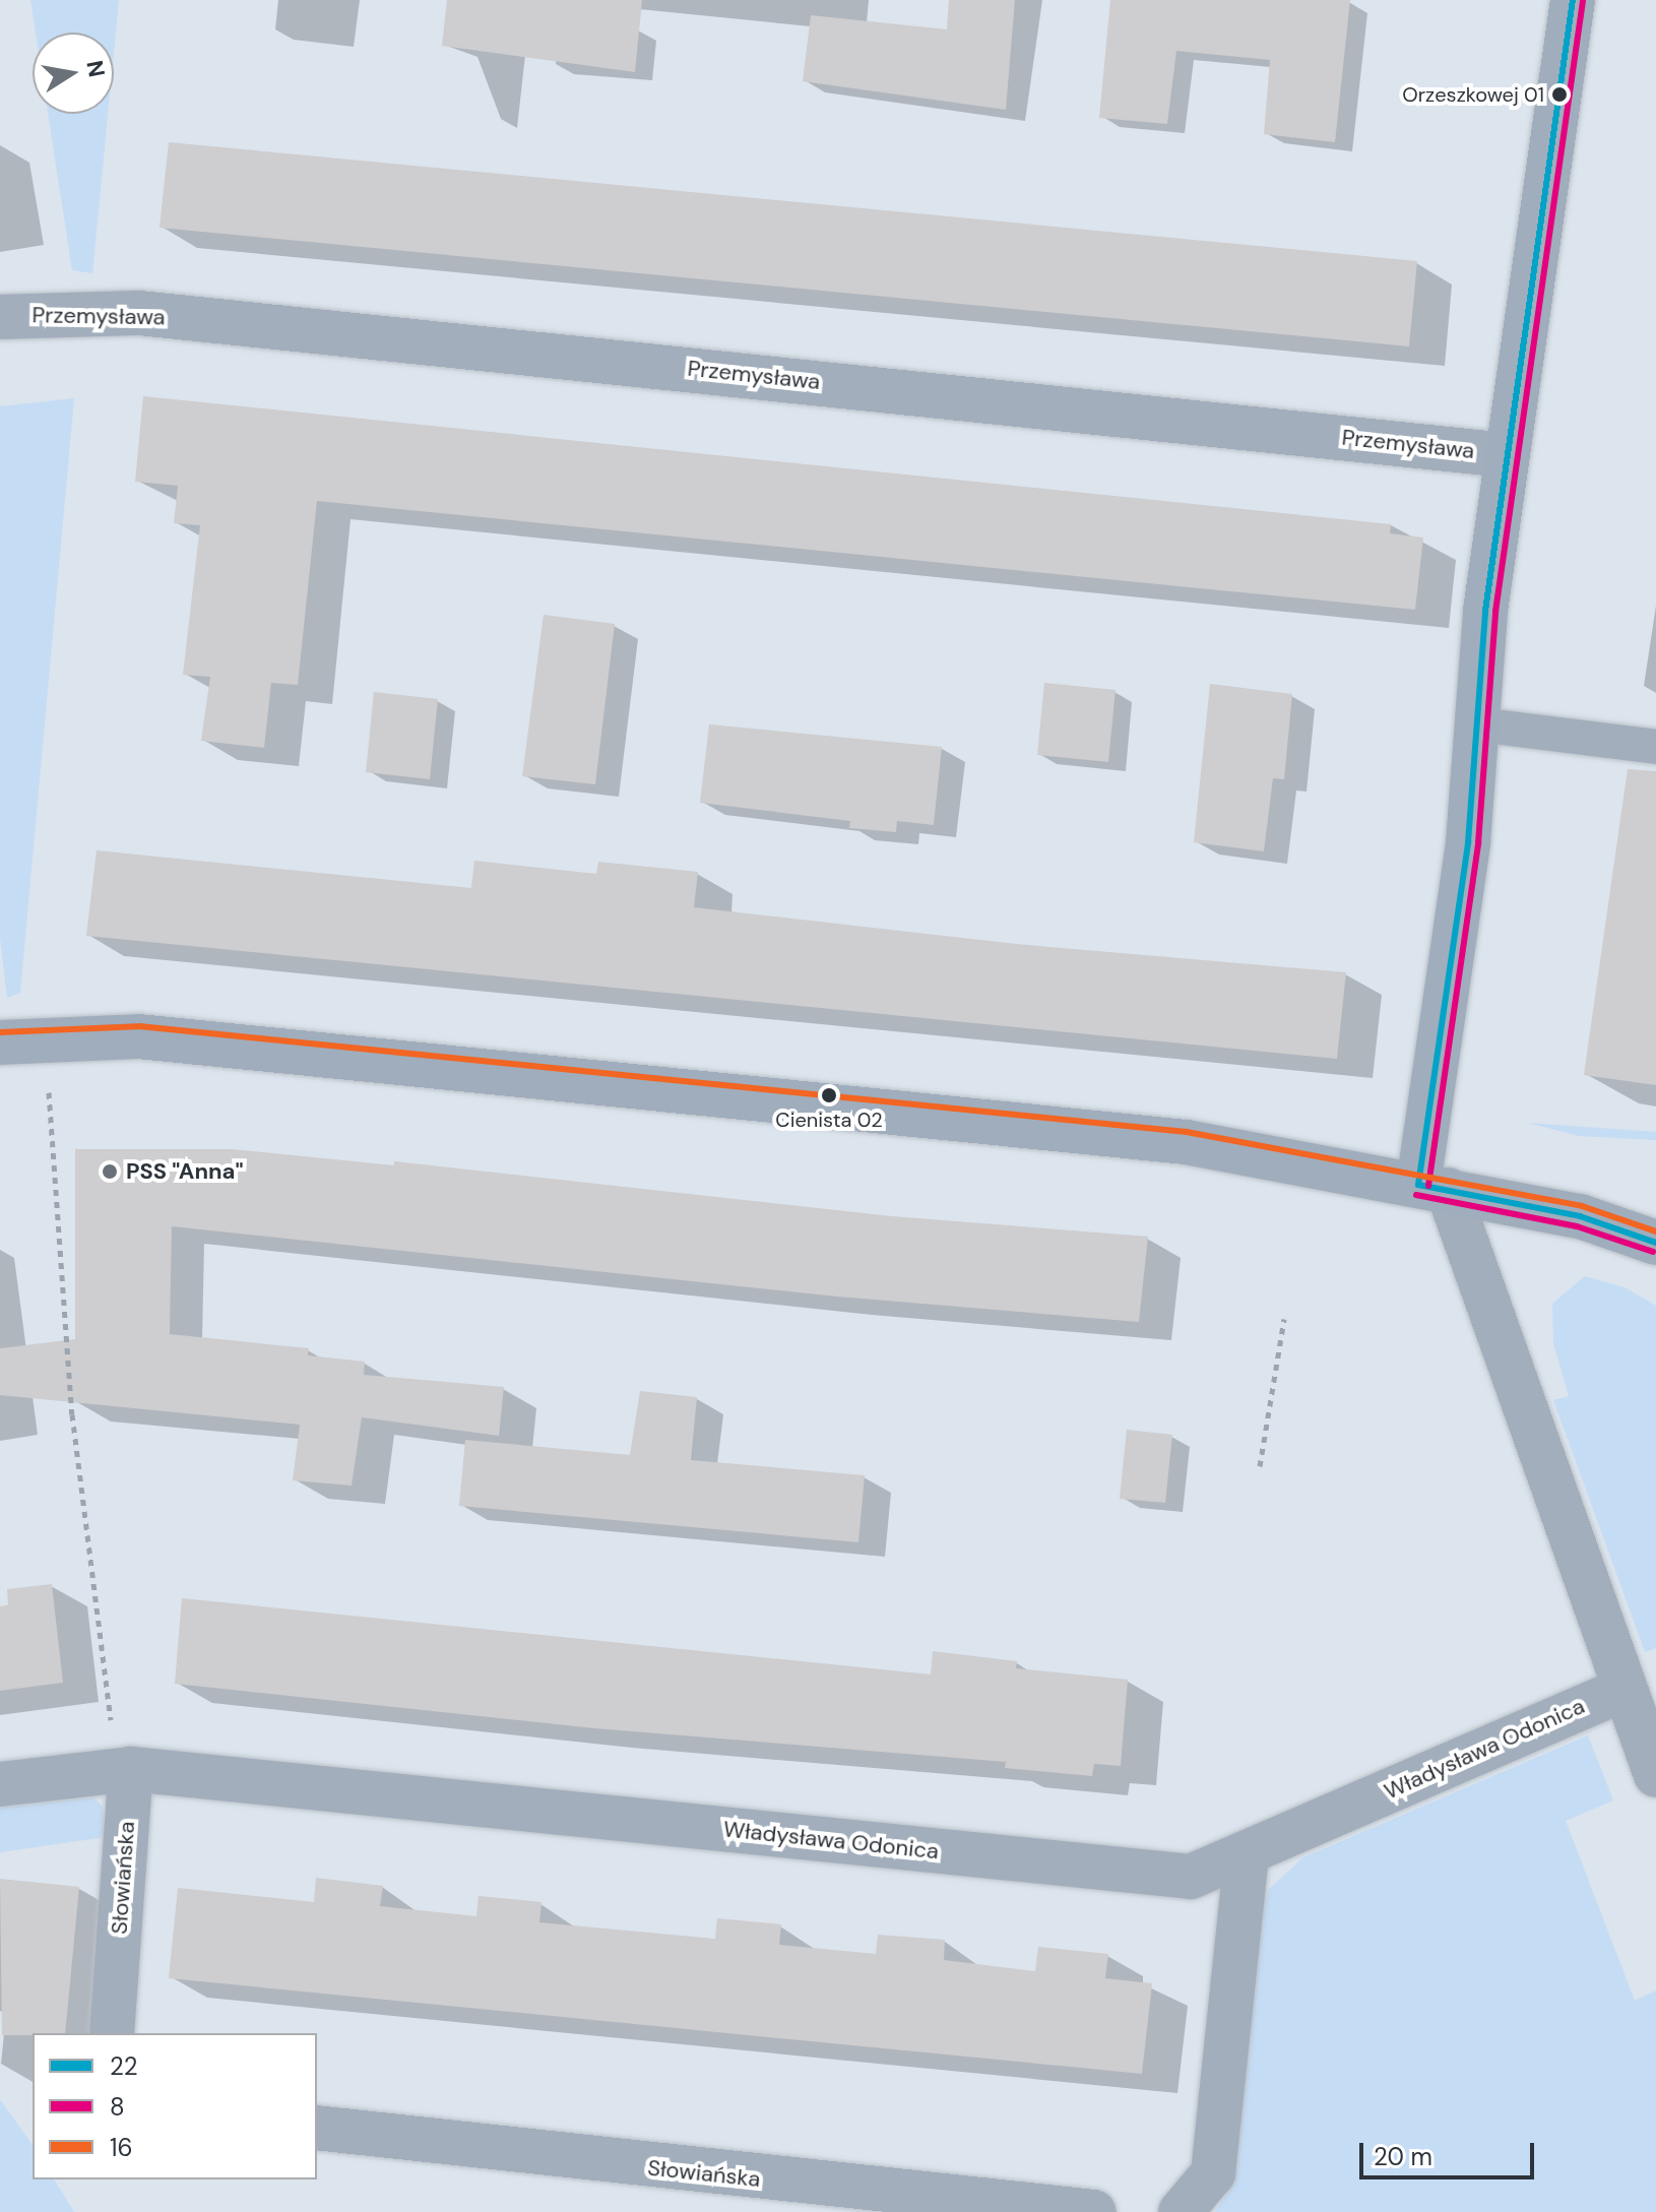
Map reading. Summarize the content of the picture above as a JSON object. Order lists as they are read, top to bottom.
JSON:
{
  "streets": {
    "street": ["Przemysława", "Władysława Odonica", "Słowiańska"]
  },
  "crossings": [
    ["Władysława Odonica", "Słowiańska"]
  ],
  "places": ["Orzeszkowej 01", "Cienista 02", "PSS \"Anna\""],
  "lines": ["transit line 22", "transit line 8", "transit line 16"],
  "legend": ["22", "8", "16"],
  "scale_bar": "20 m",
  "north": "right"
}
